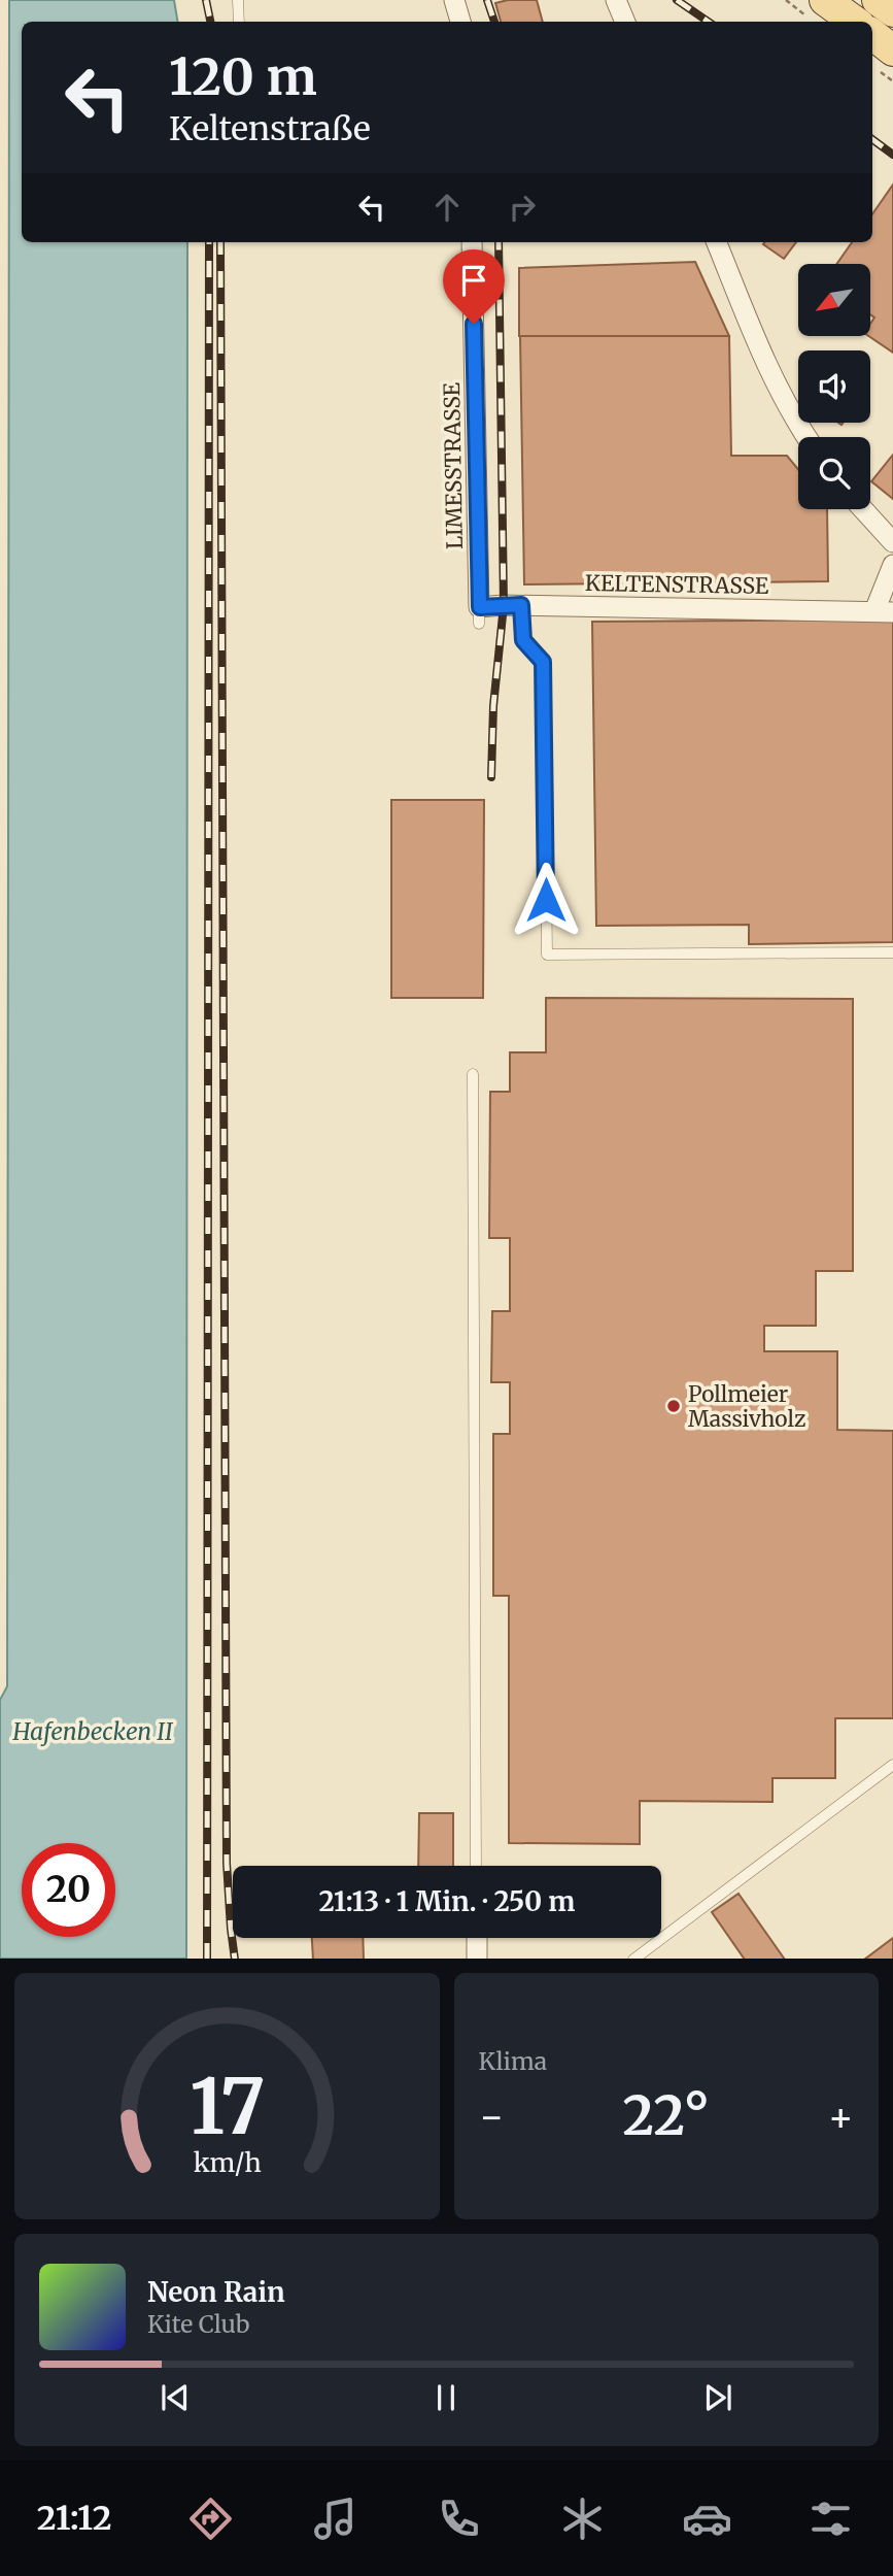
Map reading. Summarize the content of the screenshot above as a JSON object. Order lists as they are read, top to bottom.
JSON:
{
  "streets": {
    "street": ["LIMESSTRASSE", "KELTENSTRASSE"]
  },
  "crossings": [
    ["LIMESSTRASSE", "KELTENSTRASSE"]
  ],
  "water": ["Hafenbecken II"],
  "places": ["Pollmeier Massivholz"],
  "north": "bottom left",
  "page": {
    "turn": ["120 m", "Keltenstraße"],
    "limit": "20",
    "trip": "21:13 · 1 Min. · 250 m",
    "tile": "Klima",
    "heat": ["−", "22°", "+"],
    "song": ["Neon Rain", "Kite Club"],
    "tabs": "21:12",
    "gauge": ["17", "km/h"]
  }
}
